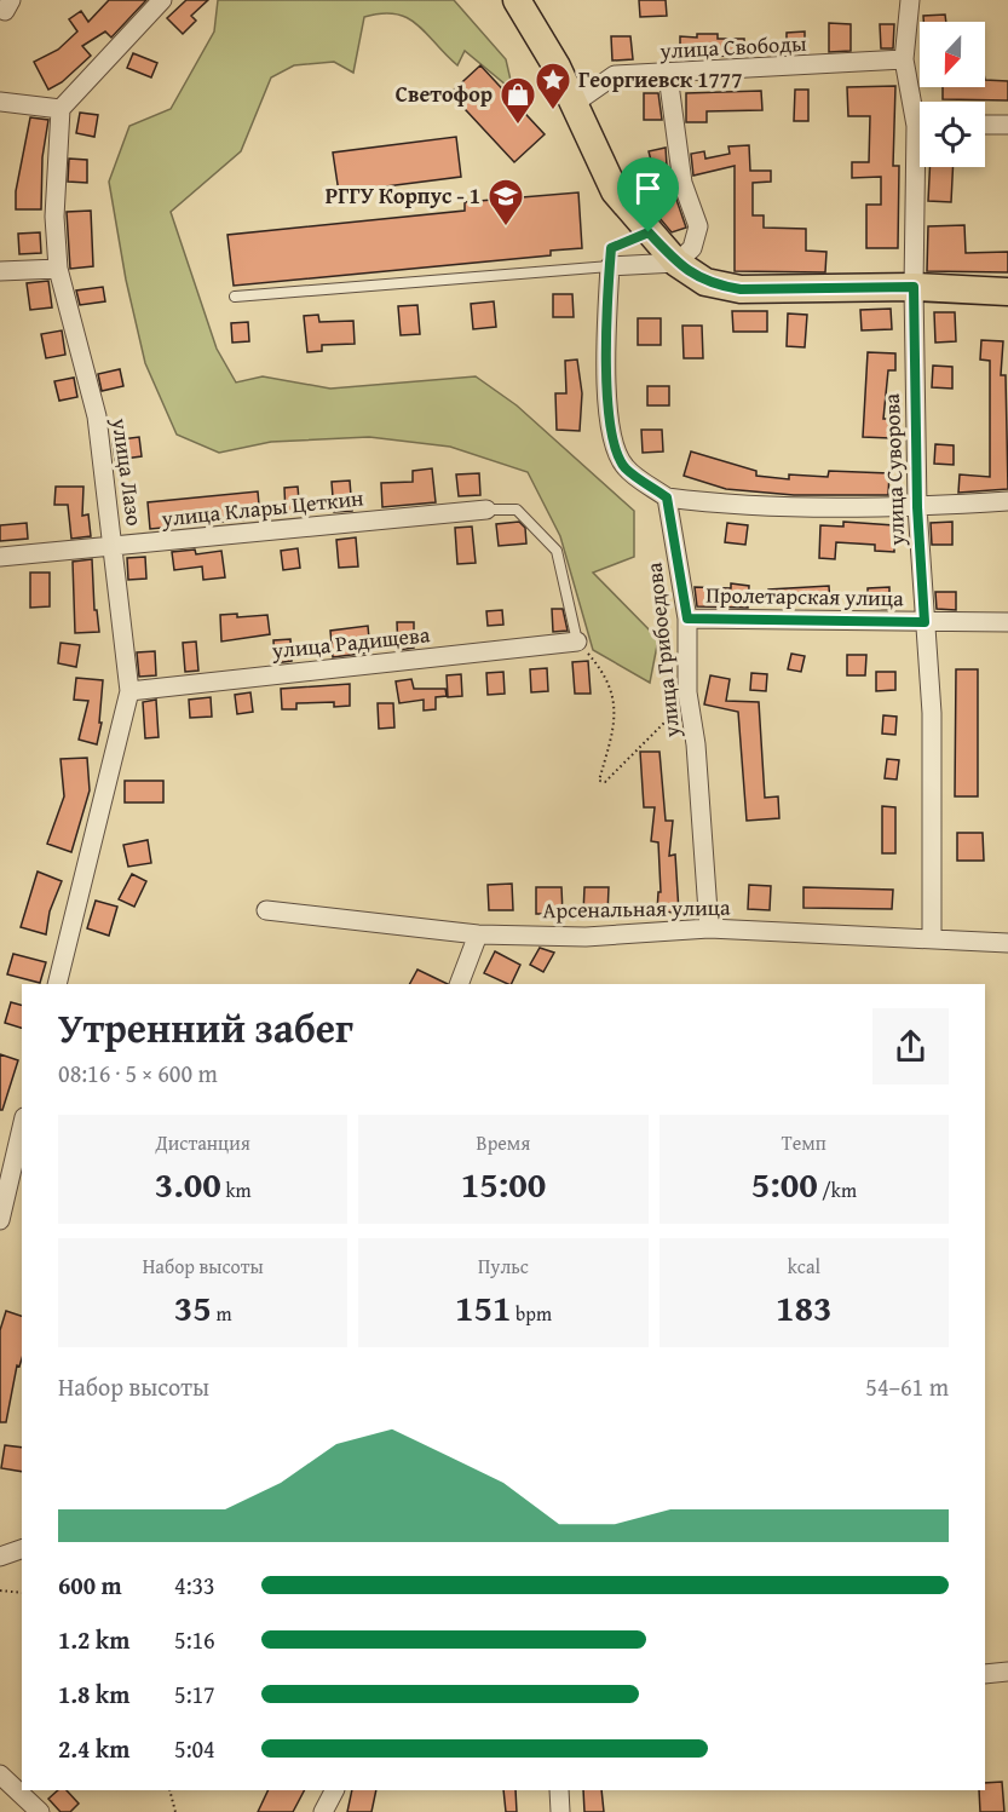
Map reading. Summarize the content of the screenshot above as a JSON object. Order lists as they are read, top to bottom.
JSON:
{
  "streets": {
    "street": [
      "улица Свободы",
      "улица Суворова",
      "улица Лазо",
      "улица Клары Цеткин",
      "Пролетарская улица",
      "улица Радищева",
      "улица Грибоедова",
      "Арсенальная улица"
    ]
  },
  "crossings": [
    ["улица Свободы", "улица Суворова"],
    ["улица Суворова", "Пролетарская улица"],
    ["улица Суворова", "Арсенальная улица"],
    ["улица Лазо", "улица Клары Цеткин"],
    ["улица Лазо", "улица Радищева"],
    ["Пролетарская улица", "улица Грибоедова"],
    ["улица Грибоедова", "Арсенальная улица"]
  ],
  "places": {
    "place": ["Георгиевск 1777"],
    "shop": ["Светофор"],
    "school or university": ["РГГУ Корпус - 1"]
  },
  "north": "bottom",
  "page": {
    "heading": ["Утренний забег", "08:16 · 5 × 600 m"],
    "stats": [
      ["Дистанция", "3.00 km"],
      ["Время", "15:00"],
      ["Темп", "5:00 /km"],
      ["Набор высоты", "35 m"],
      ["Пульс", "151 bpm"],
      ["kcal", "183"]
    ],
    "chart": ["Набор высоты", "54–61 m"],
    "list": [
      {
        "name": "600 m",
        "note": "4:33"
      },
      {
        "name": "1.2 km",
        "note": "5:16"
      },
      {
        "name": "1.8 km",
        "note": "5:17"
      },
      {
        "name": "2.4 km",
        "note": "5:04"
      }
    ]
  }
}
